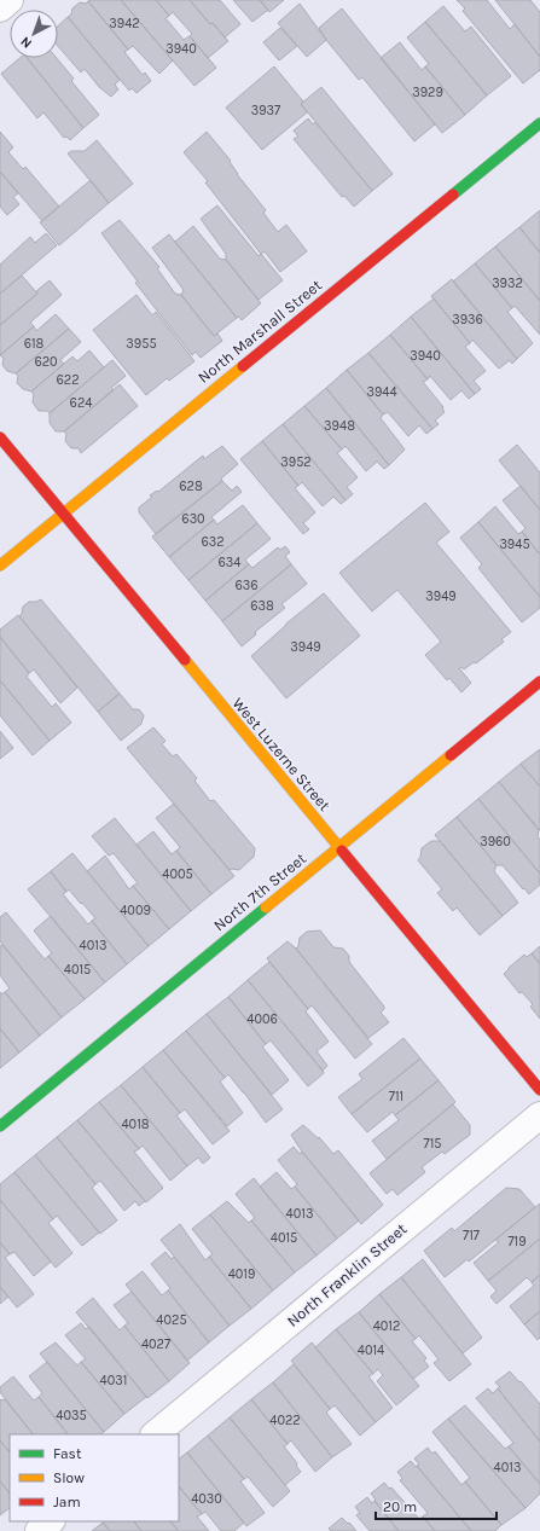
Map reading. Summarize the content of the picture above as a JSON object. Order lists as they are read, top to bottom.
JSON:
{
  "streets": {
    "street": [
      "North Marshall Street",
      "West Luzerne Street",
      "North 7th Street",
      "North Franklin Street"
    ]
  },
  "crossings": [
    ["North Marshall Street", "West Luzerne Street"],
    ["West Luzerne Street", "North 7th Street"]
  ],
  "house_numbers": [
    "3942",
    "3940",
    "3929",
    "3937",
    "3932",
    "3936",
    "618",
    "3955",
    "3940",
    "620",
    "622",
    "3944",
    "624",
    "3948",
    "3952",
    "628",
    "630",
    "632",
    "3945",
    "634",
    "636",
    "3949",
    "638",
    "3949",
    "3960",
    "4005",
    "4009",
    "4013",
    "4015",
    "4006",
    "711",
    "4018",
    "715",
    "4013",
    "717",
    "4015",
    "719",
    "4019",
    "4025",
    "4012",
    "4027",
    "4014",
    "4031",
    "4035",
    "4022",
    "4013",
    "4030"
  ],
  "legend": ["Fast", "Slow", "Jam"],
  "scale_bar": "20 m",
  "north": "bottom left"
}
